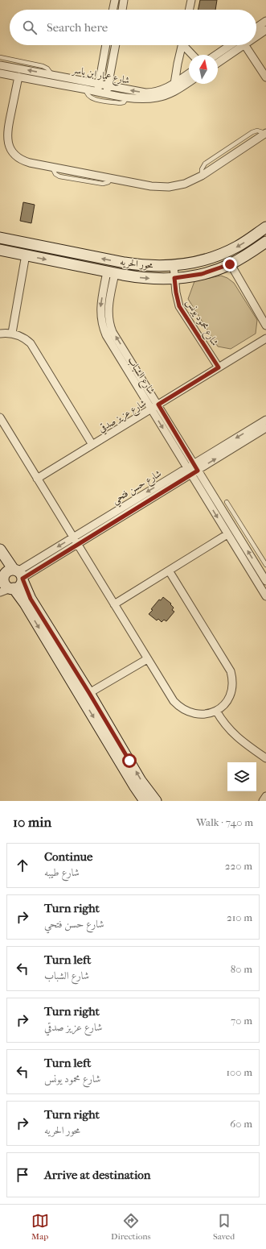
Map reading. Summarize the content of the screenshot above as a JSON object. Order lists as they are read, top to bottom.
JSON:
{
  "streets": {
    "main road": ["محور الحريه"],
    "street": [
      "شارع عمار ابن ياسر",
      "شارع محمود يونس",
      "شارع الشباب",
      "شارع عزيز صدقي",
      "شارع حسن فتحي"
    ]
  },
  "crossings": [
    ["محور الحريه", "شارع محمود يونس"],
    ["محور الحريه", "شارع الشباب"],
    ["شارع محمود يونس", "شارع عزيز صدقي"],
    ["شارع الشباب", "شارع عزيز صدقي"],
    ["شارع الشباب", "شارع حسن فتحي"]
  ],
  "north": "top",
  "page": {
    "search": "Search here",
    "heading": ["10 min", "Walk · 740 m"],
    "list": [
      ["Continue", "شارع طيبه", "220 m"],
      ["Turn right", "شارع حسن فتحي", "210 m"],
      ["Turn left", "شارع الشباب", "80 m"],
      ["Turn right", "شارع عزيز صدقي", "70 m"],
      ["Turn left", "شارع محمود يونس", "100 m"],
      ["Turn right", "محور الحريه", "60 m"],
      "Arrive at destination"
    ],
    "nav": ["Map", "Directions", "Saved"]
  }
}
